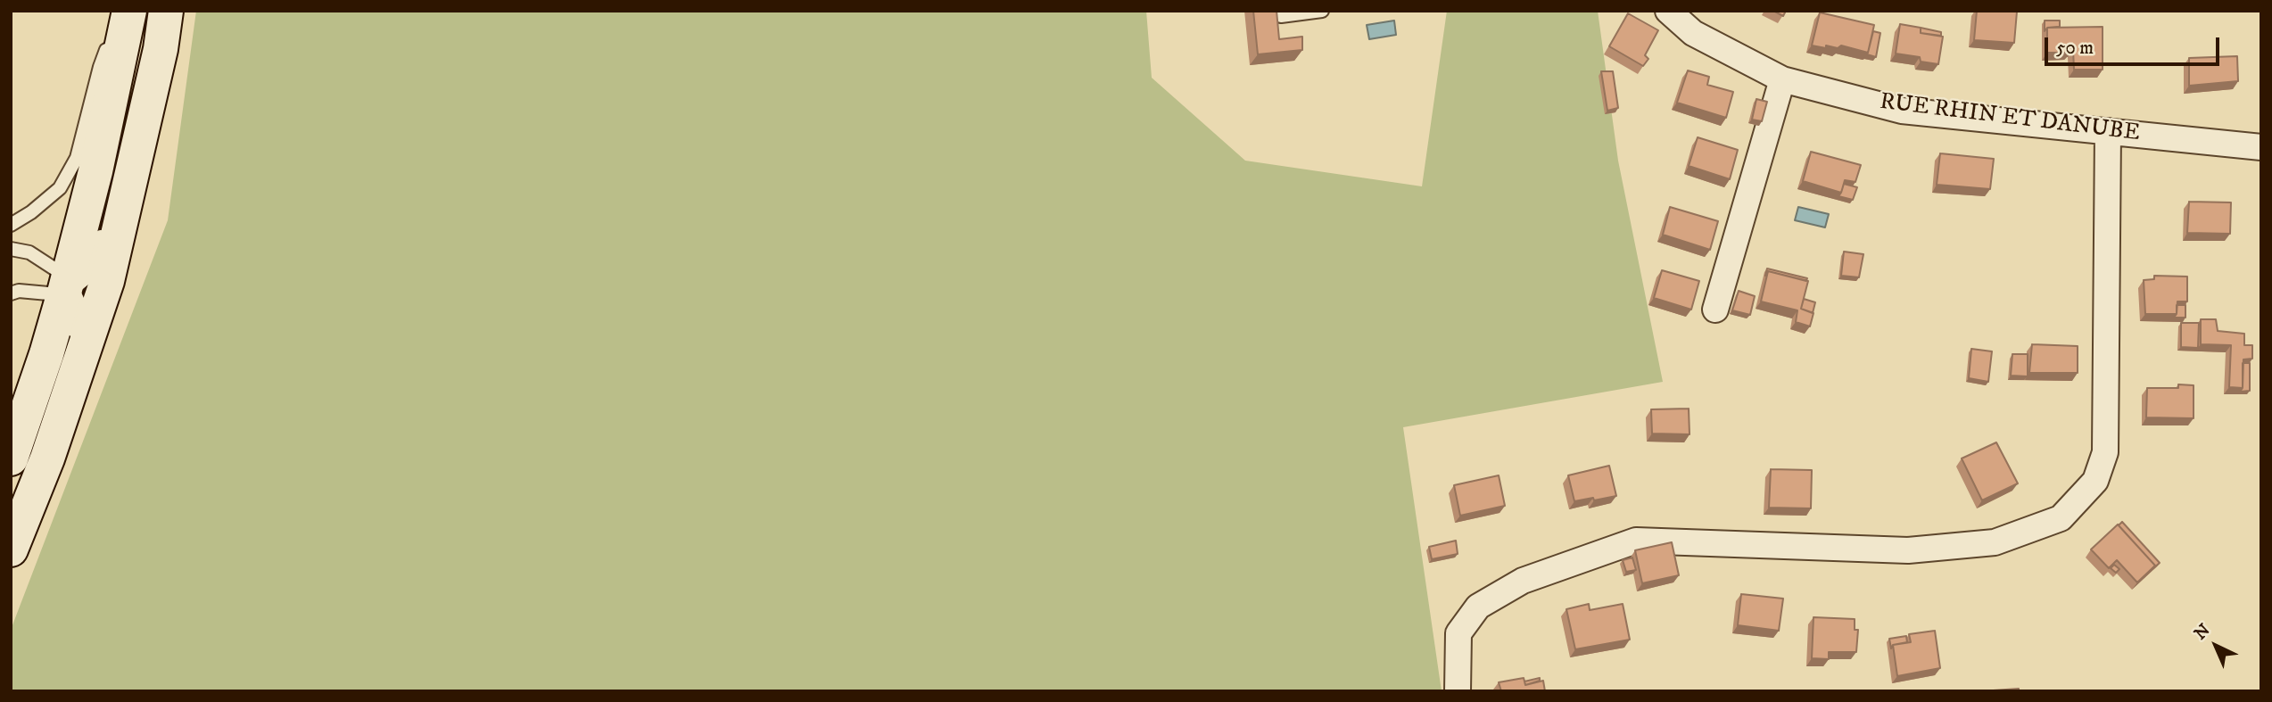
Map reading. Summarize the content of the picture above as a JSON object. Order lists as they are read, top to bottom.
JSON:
{
  "streets": {
    "street": ["RUE RHIN ET DANUBE"]
  },
  "scale_bar": "50 m",
  "north": "top left"
}
